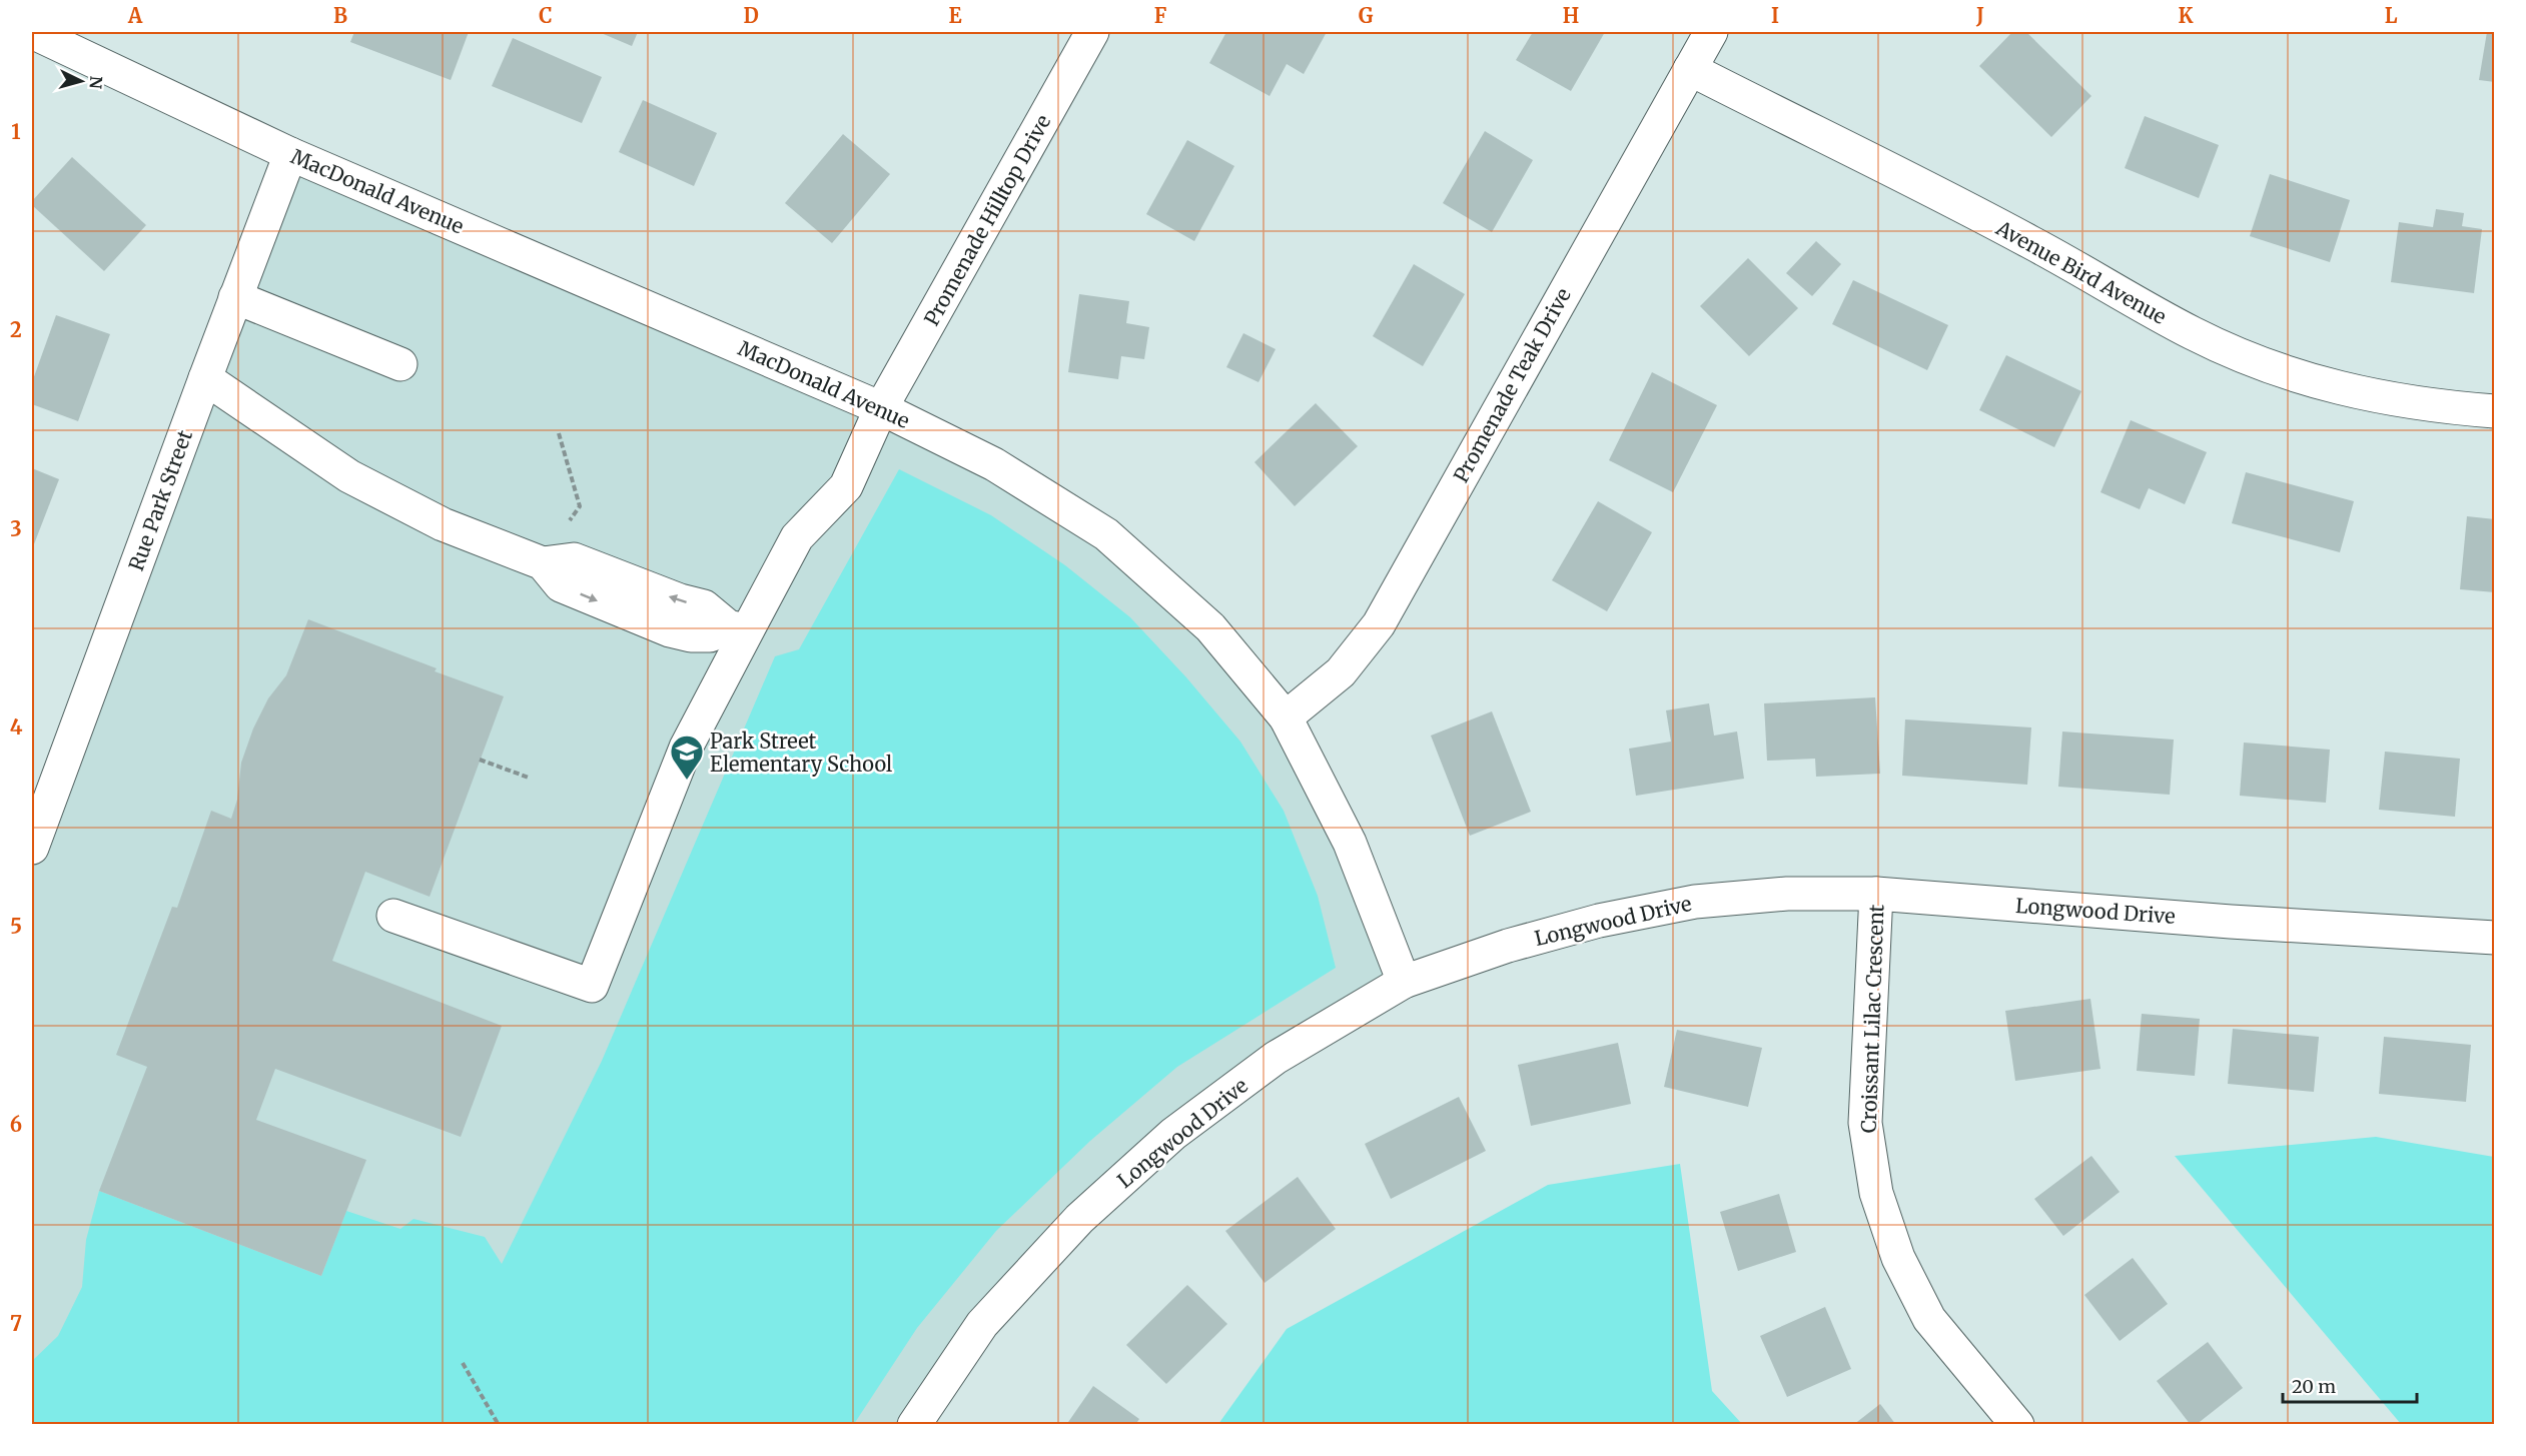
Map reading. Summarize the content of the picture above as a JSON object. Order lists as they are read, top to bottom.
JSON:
{
  "streets": {
    "street": [
      "MacDonald Avenue",
      "Promenade Hilltop Drive",
      "Avenue Bird Avenue",
      "Promenade Teak Drive",
      "Rue Park Street",
      "Longwood Drive",
      "Croissant Lilac Crescent"
    ]
  },
  "crossings": [
    ["MacDonald Avenue", "Promenade Hilltop Drive"],
    ["MacDonald Avenue", "Promenade Teak Drive"],
    ["MacDonald Avenue", "Rue Park Street"],
    ["MacDonald Avenue", "Longwood Drive"],
    ["Avenue Bird Avenue", "Promenade Teak Drive"],
    ["Longwood Drive", "Croissant Lilac Crescent"]
  ],
  "places": {
    "school or university": ["Park Street Elementary School"]
  },
  "scale_bar": "20 m",
  "north": "right",
  "grid": {
    "columns": [
      "A",
      "B",
      "C",
      "D",
      "E",
      "F",
      "G",
      "H",
      "I",
      "J",
      "K",
      "L"
    ],
    "rows": [
      "1",
      "2",
      "3",
      "4",
      "5",
      "6",
      "7"
    ]
  }
}
